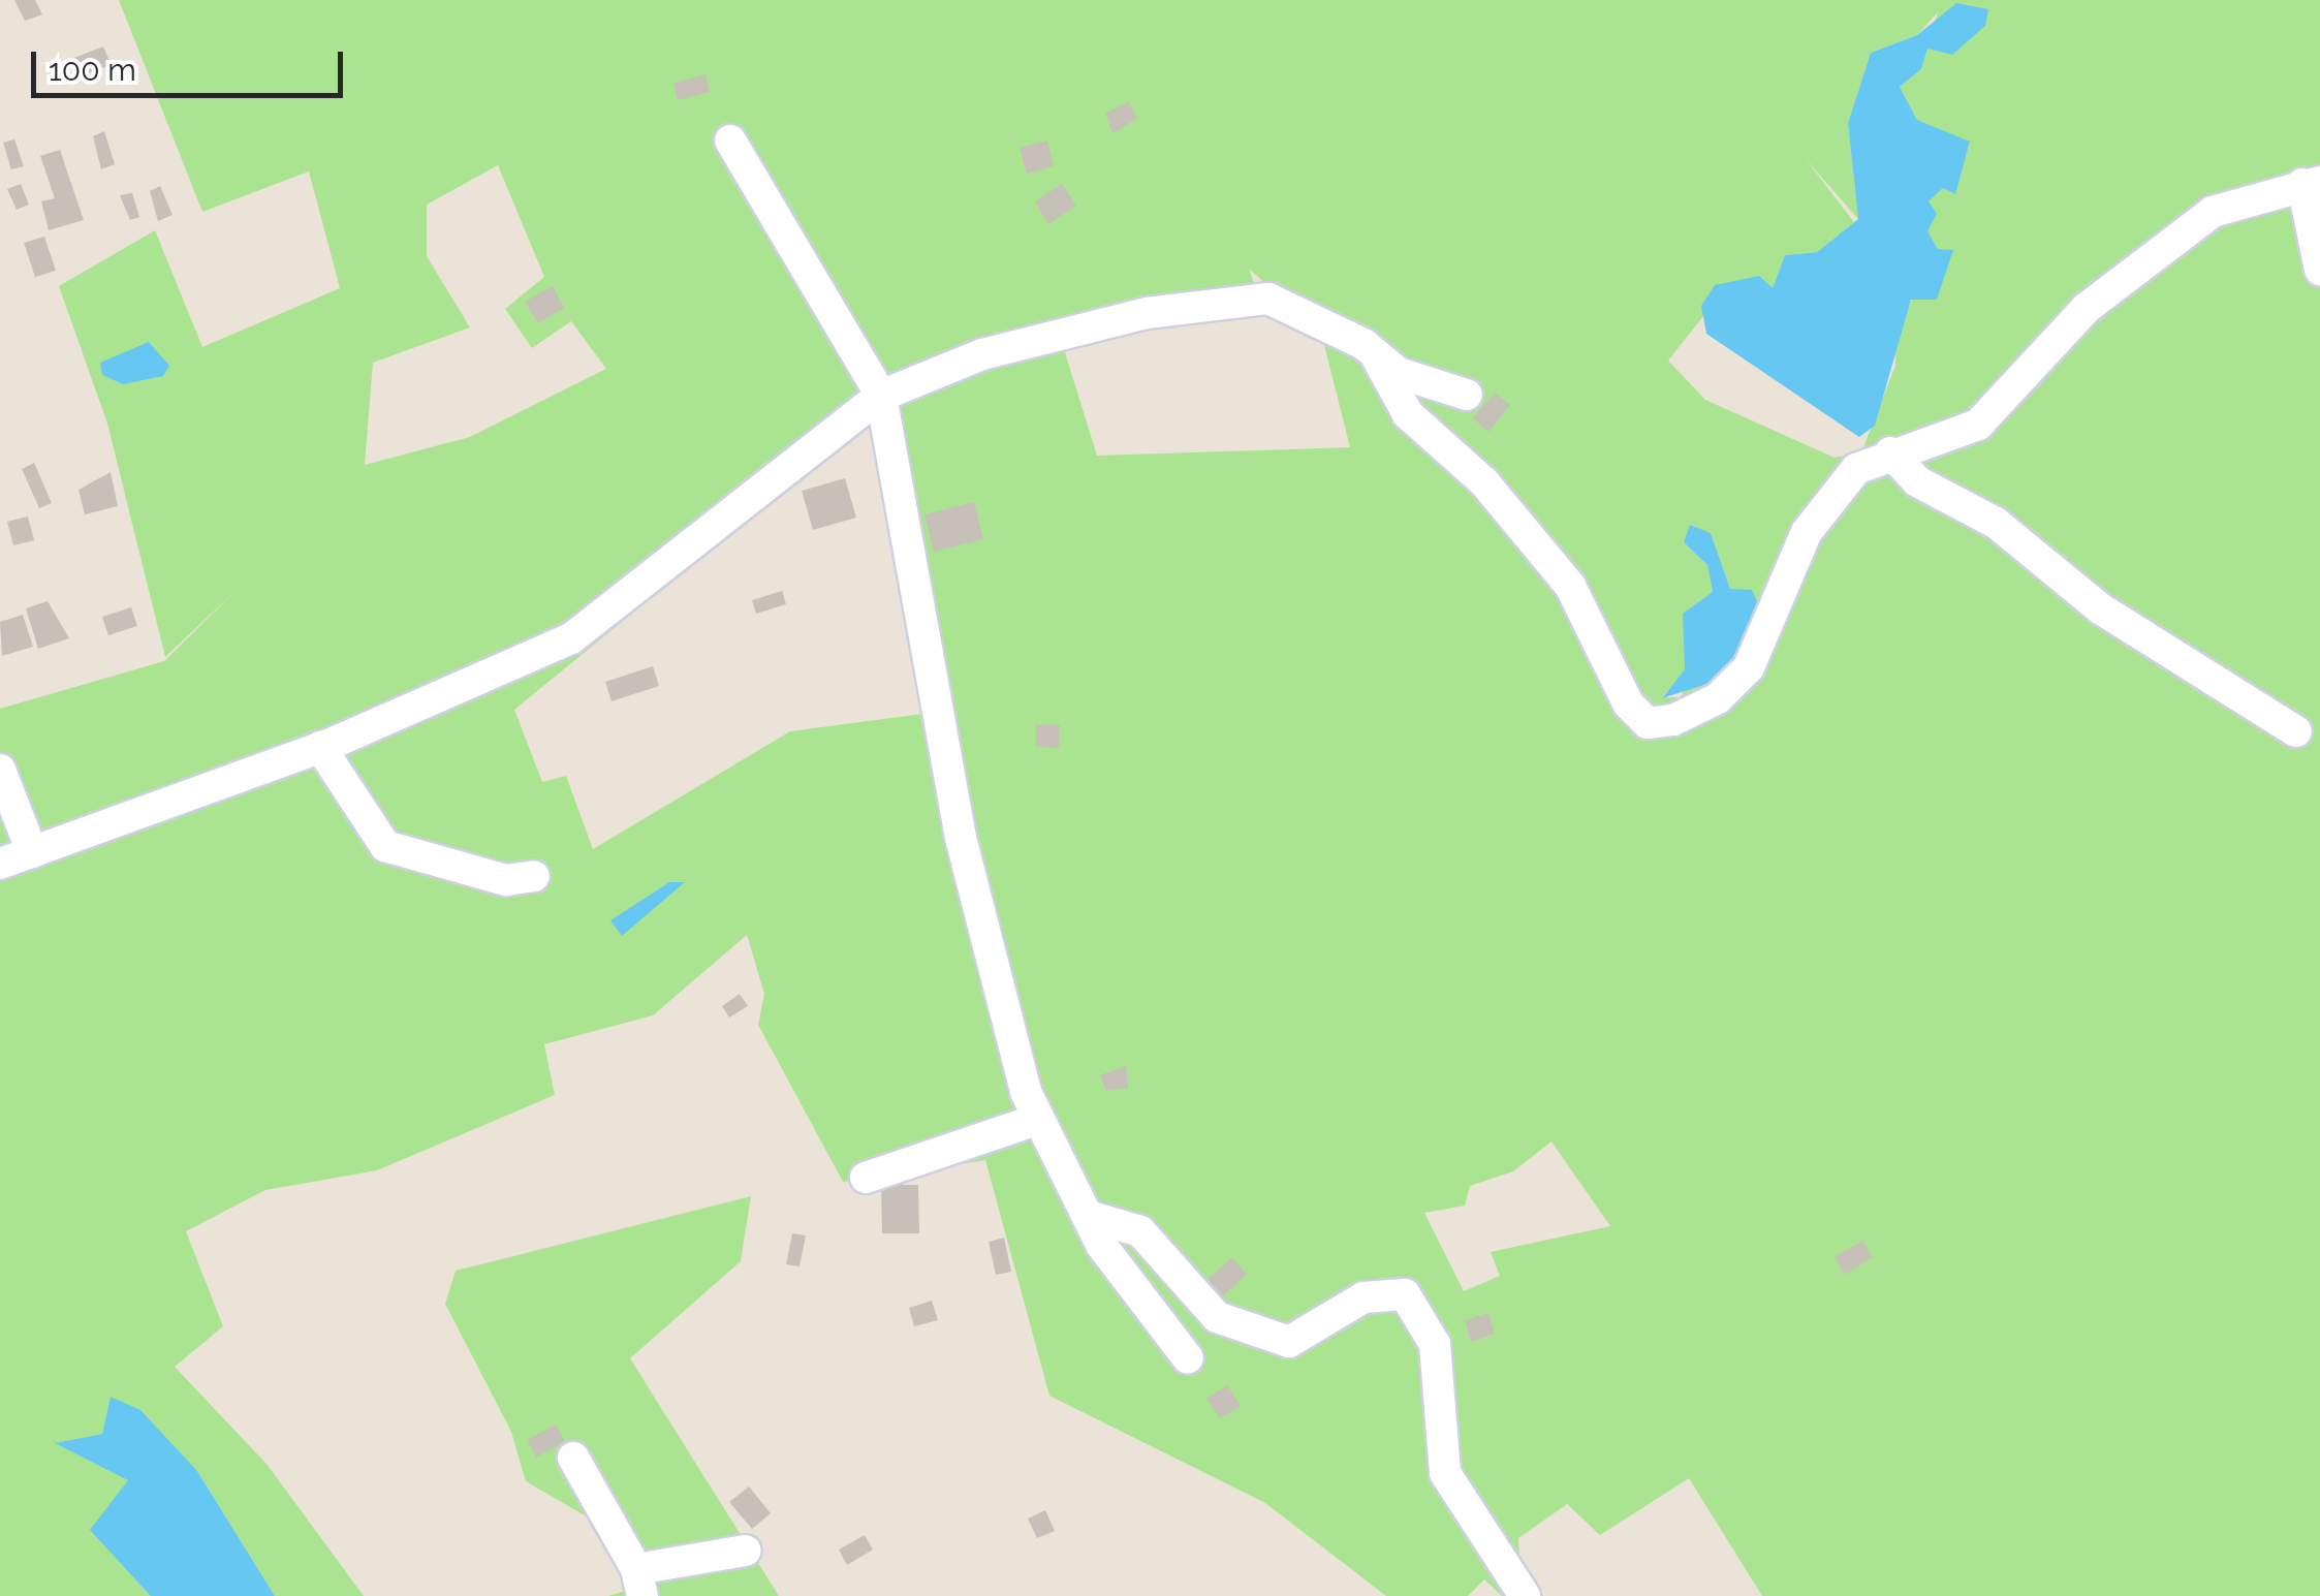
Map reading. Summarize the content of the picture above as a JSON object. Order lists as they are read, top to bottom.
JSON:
{
  "scale_bar": "100 m"
}
